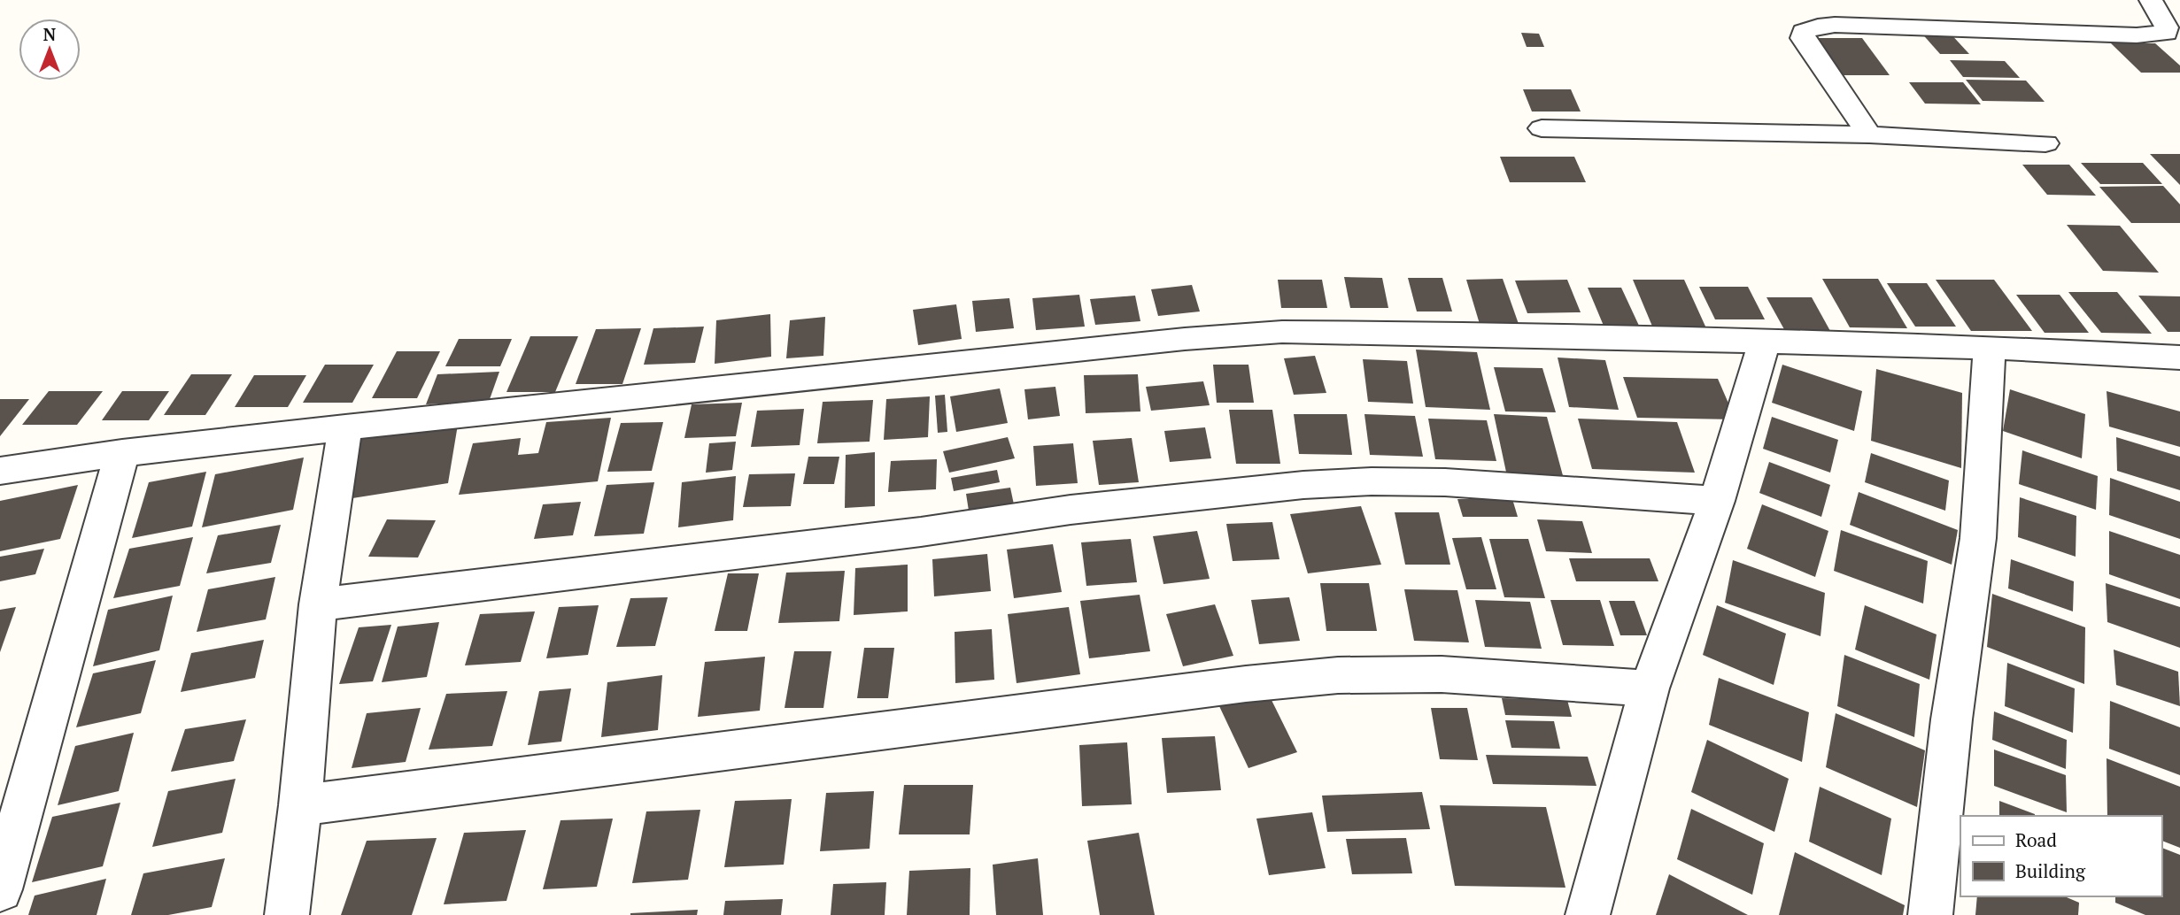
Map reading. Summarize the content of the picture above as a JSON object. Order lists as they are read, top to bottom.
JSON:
{
  "legend": ["Road", "Building"],
  "north": "top"
}
